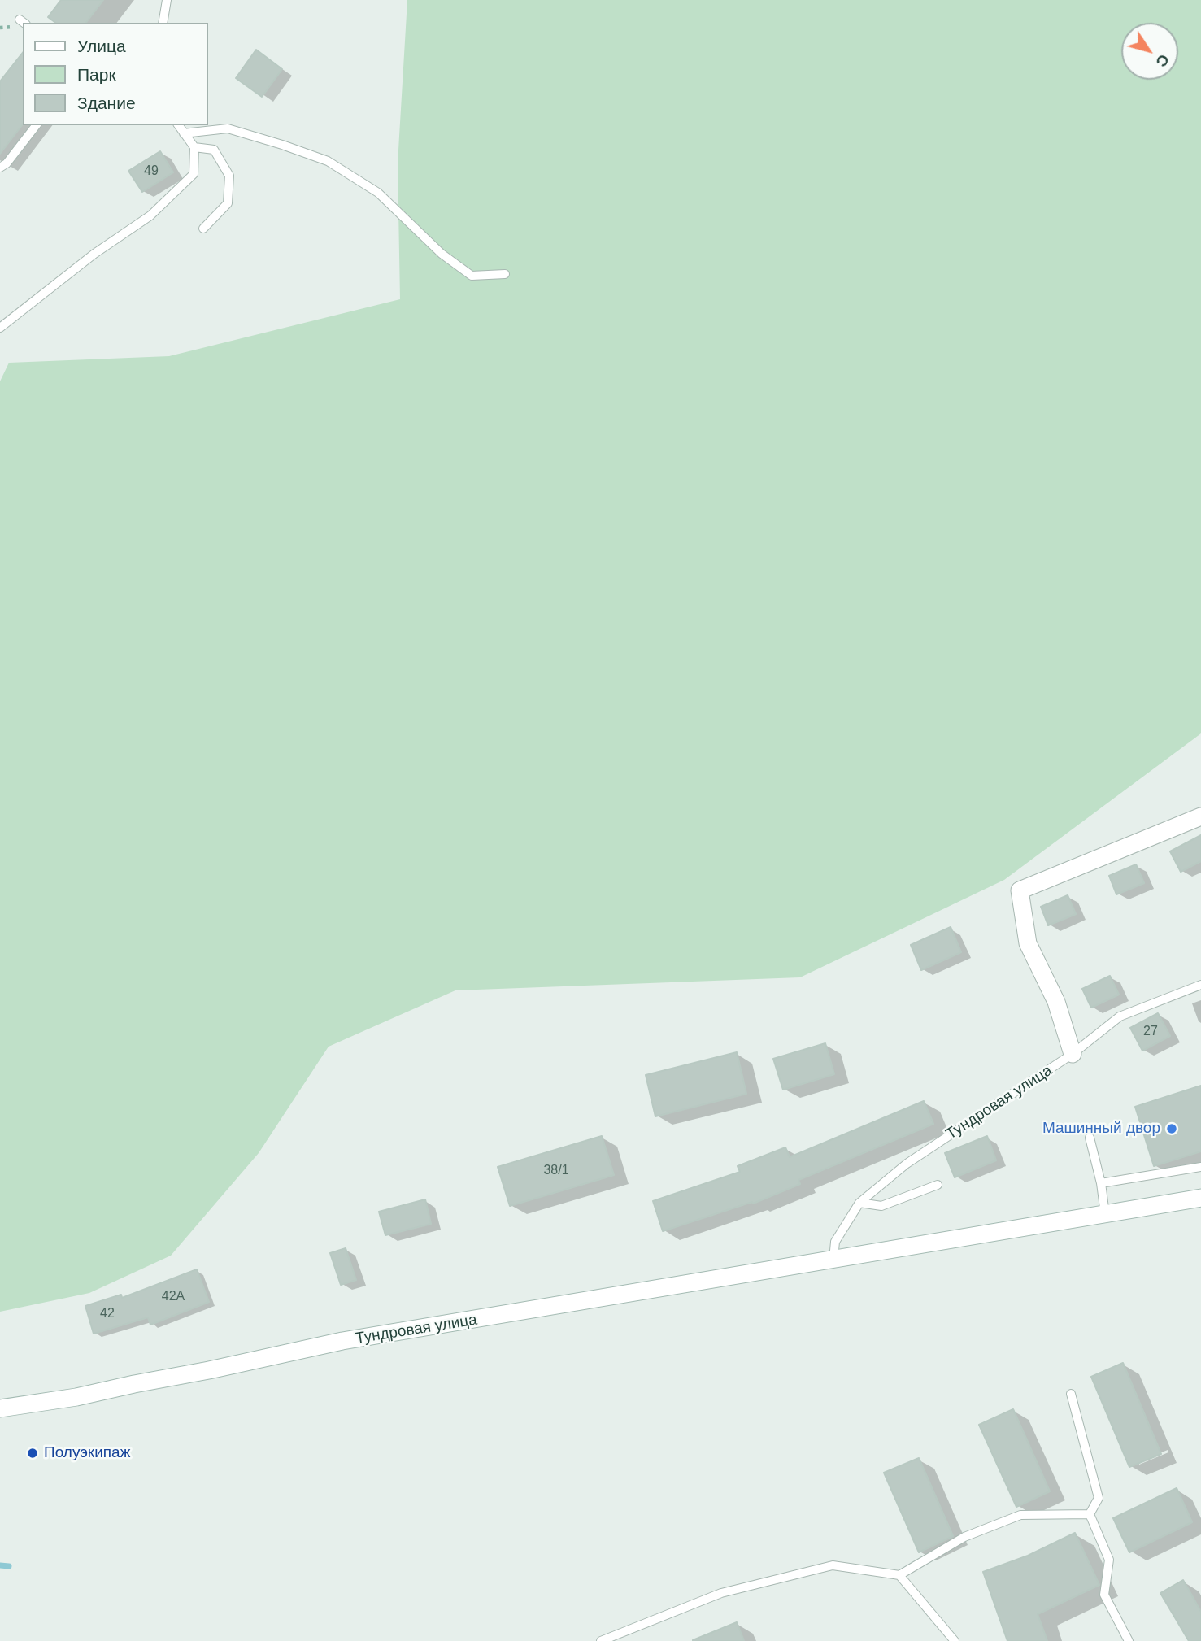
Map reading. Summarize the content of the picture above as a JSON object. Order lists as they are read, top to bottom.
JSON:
{
  "streets": {
    "main road": ["Тундровая улица"]
  },
  "places": ["Машинный двор", "Полуэкипаж"],
  "house_numbers": [
    "49",
    "27",
    "38/1",
    "42А",
    "42"
  ],
  "legend": ["Улица", "Парк", "Здание"],
  "north": "bottom right"
}
